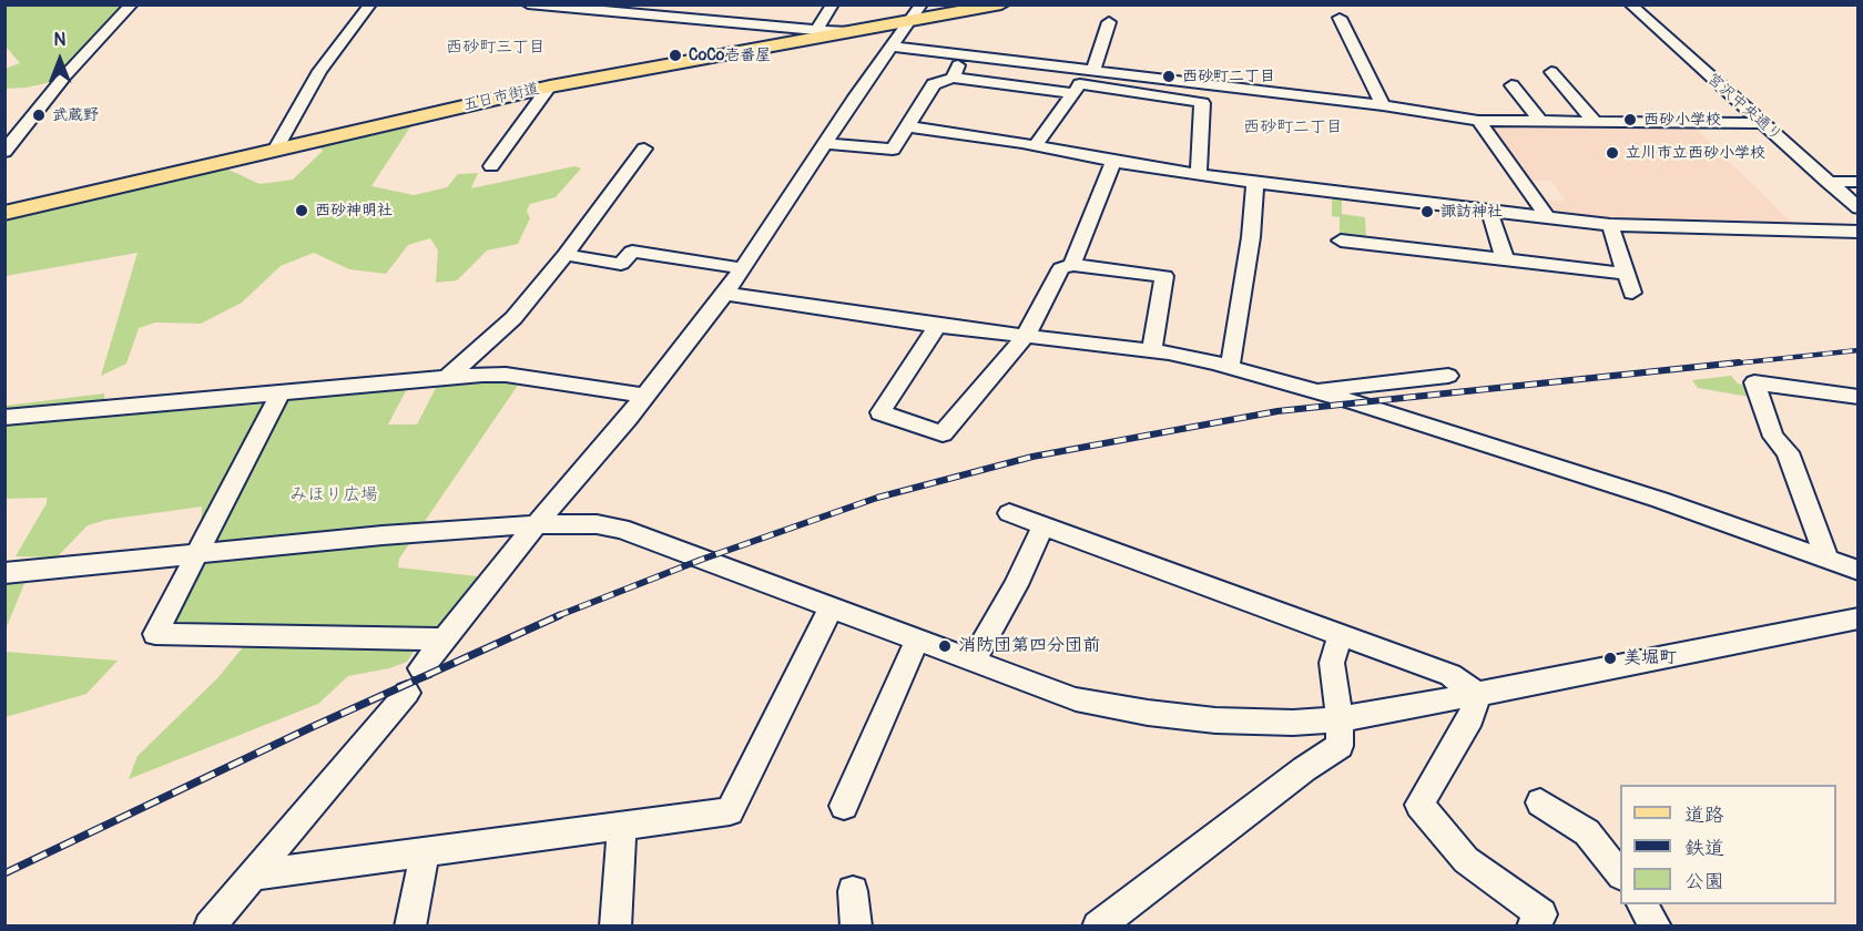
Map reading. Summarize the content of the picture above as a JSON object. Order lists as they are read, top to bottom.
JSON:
{
  "streets": {
    "main road": ["五日市街道"],
    "street": ["宮沢中央通り"]
  },
  "districts": ["西砂町三丁目", "西砂町二丁目"],
  "parks": ["みほり広場"],
  "places": [
    "CoCo壱番屋",
    "西砂町二丁目",
    "武蔵野",
    "西砂小学校",
    "立川市立西砂小学校",
    "西砂神明社",
    "諏訪神社",
    "消防団第四分団前",
    "美堀町"
  ],
  "legend": ["道路", "鉄道", "公園"],
  "north": "top"
}
